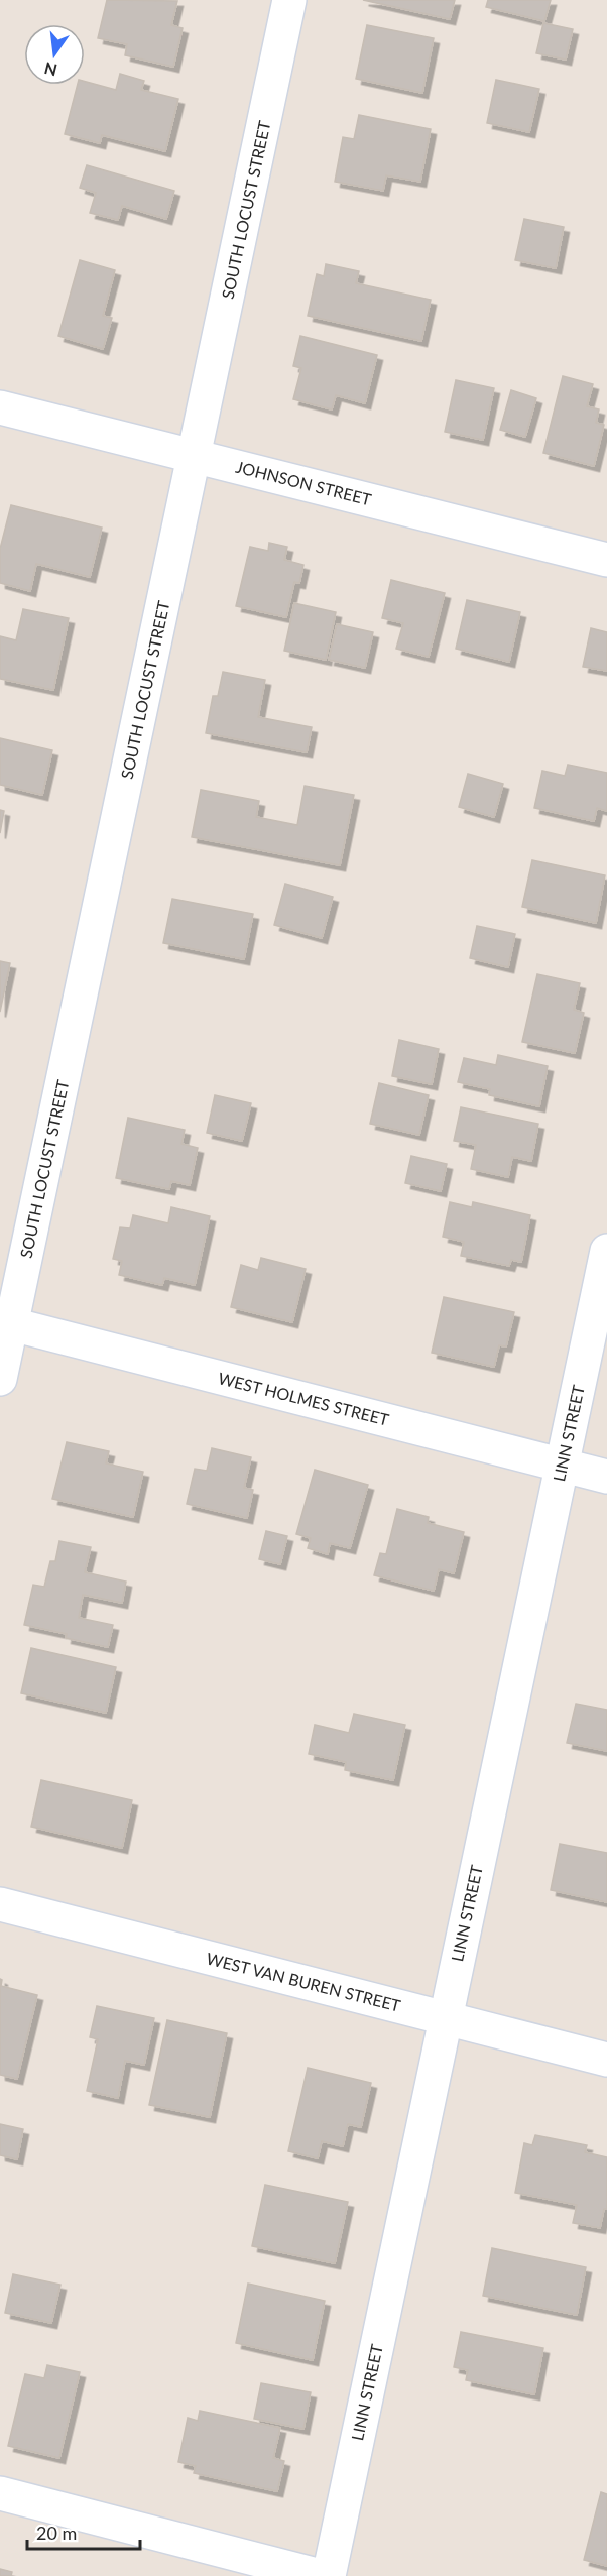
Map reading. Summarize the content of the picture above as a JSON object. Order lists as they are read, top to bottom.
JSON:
{
  "streets": {
    "street": [
      "SOUTH LOCUST STREET",
      "JOHNSON STREET",
      "WEST HOLMES STREET",
      "LINN STREET",
      "WEST VAN BUREN STREET"
    ]
  },
  "crossings": [
    ["SOUTH LOCUST STREET", "JOHNSON STREET"],
    ["SOUTH LOCUST STREET", "WEST HOLMES STREET"],
    ["WEST HOLMES STREET", "LINN STREET"],
    ["LINN STREET", "WEST VAN BUREN STREET"]
  ],
  "scale_bar": "20 m",
  "north": "bottom"
}
